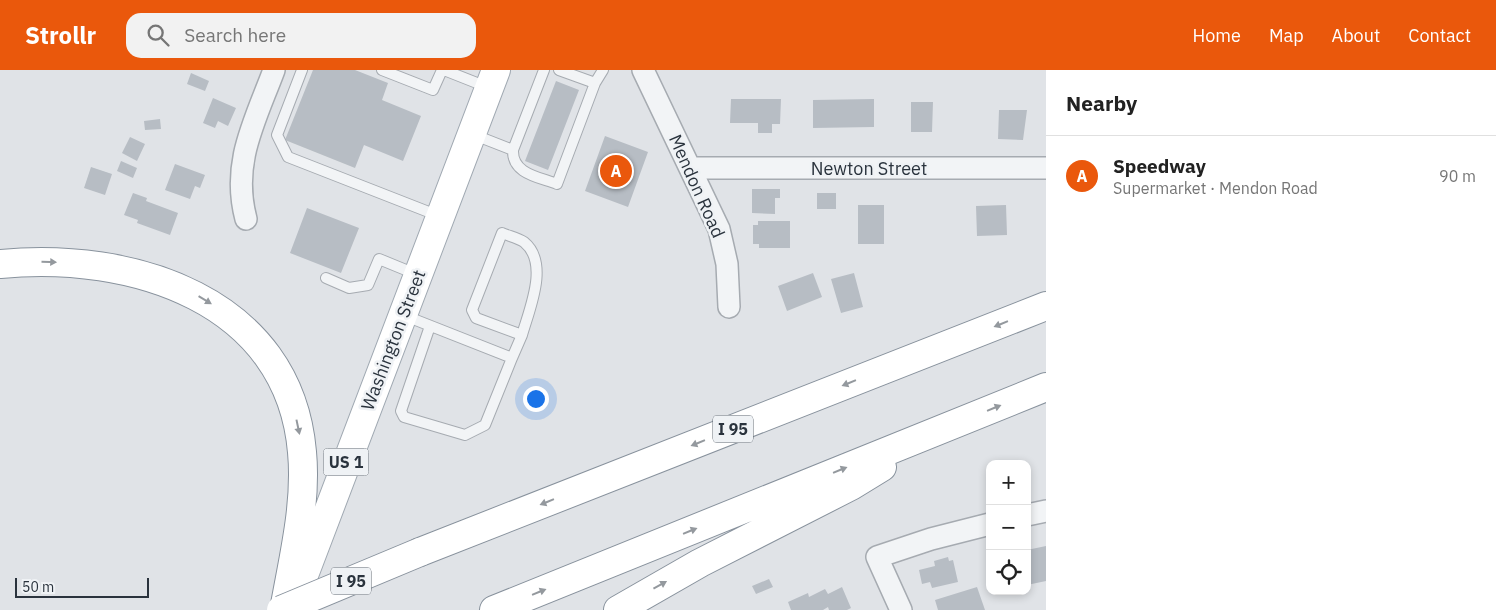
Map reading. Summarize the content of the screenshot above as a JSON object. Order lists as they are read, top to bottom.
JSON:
{
  "streets": {
    "main road": ["Washington Street", "I 95", "US 1"],
    "street": ["Newton Street", "Mendon Road"]
  },
  "crossings": [
    ["Newton Street", "Mendon Road"]
  ],
  "scale_bar": "50 m",
  "page": {
    "header": "Strollr",
    "search": "Search here",
    "nav": [
      "Home",
      "Map",
      "About",
      "Contact"
    ],
    "heading": "Nearby",
    "list": [
      {
        "mark": "A",
        "name": "Speedway",
        "note": "Supermarket · Mendon Road",
        "value": "90 m"
      }
    ],
    "pins": "A",
    "map_buttons": ["+", "−"],
    "scale": "50 m"
  }
}
